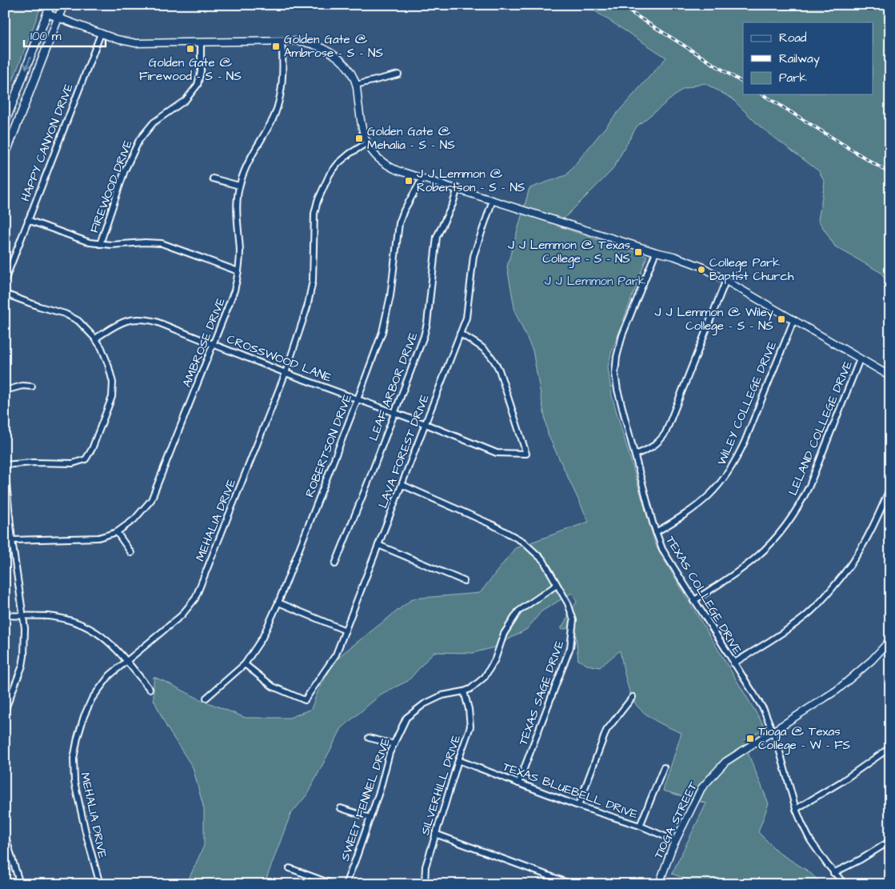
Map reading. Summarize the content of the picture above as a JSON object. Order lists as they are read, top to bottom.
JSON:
{
  "streets": {
    "street": [
      "HAPPY CANYON DRIVE",
      "FIREWOOD DRIVE",
      "AMBROSE DRIVE",
      "CROSSWOOD LANE",
      "LEAF ARBOR DRIVE",
      "WILEY COLLEGE DRIVE",
      "LELAND COLLEGE DRIVE",
      "ROBERTSON DRIVE",
      "LAVA FOREST DRIVE",
      "MEHALIA DRIVE",
      "TEXAS COLLEGE DRIVE",
      "TEXAS SAGE DRIVE",
      "SILVERHILL DRIVE",
      "TEXAS BLUEBELL DRIVE",
      "SWEET FENNEL DRIVE",
      "TIOGA STREET"
    ]
  },
  "crossings": [
    ["AMBROSE DRIVE", "CROSSWOOD LANE"],
    ["CROSSWOOD LANE", "LEAF ARBOR DRIVE"],
    ["CROSSWOOD LANE", "ROBERTSON DRIVE"],
    ["CROSSWOOD LANE", "LAVA FOREST DRIVE"],
    ["CROSSWOOD LANE", "MEHALIA DRIVE"],
    ["WILEY COLLEGE DRIVE", "TEXAS COLLEGE DRIVE"],
    ["LELAND COLLEGE DRIVE", "TEXAS COLLEGE DRIVE"],
    ["ROBERTSON DRIVE", "LAVA FOREST DRIVE"],
    ["LAVA FOREST DRIVE", "TEXAS SAGE DRIVE"],
    ["TEXAS COLLEGE DRIVE", "TIOGA STREET"],
    ["TEXAS SAGE DRIVE", "TEXAS BLUEBELL DRIVE"],
    ["TEXAS SAGE DRIVE", "SWEET FENNEL DRIVE"],
    ["SILVERHILL DRIVE", "TEXAS BLUEBELL DRIVE"],
    ["SILVERHILL DRIVE", "SWEET FENNEL DRIVE"],
    ["TEXAS BLUEBELL DRIVE", "TIOGA STREET"]
  ],
  "parks": ["J J Lemmon Park"],
  "places": {
    "transit": [
      "Golden Gate @ Ambrose - S - NS",
      "Golden Gate @ Firewood - S - NS",
      "Golden Gate @ Mehalia - S - NS",
      "J J Lemmon @ Robertson - S - NS",
      "J J Lemmon @ Texas College - S - NS",
      "J J Lemmon @ Wiley College - S - NS",
      "Tioga @ Texas College - W - FS"
    ],
    "other": ["College Park Baptist Church"]
  },
  "legend": ["Road", "Railway", "Park"],
  "scale_bar": "100 m"
}
